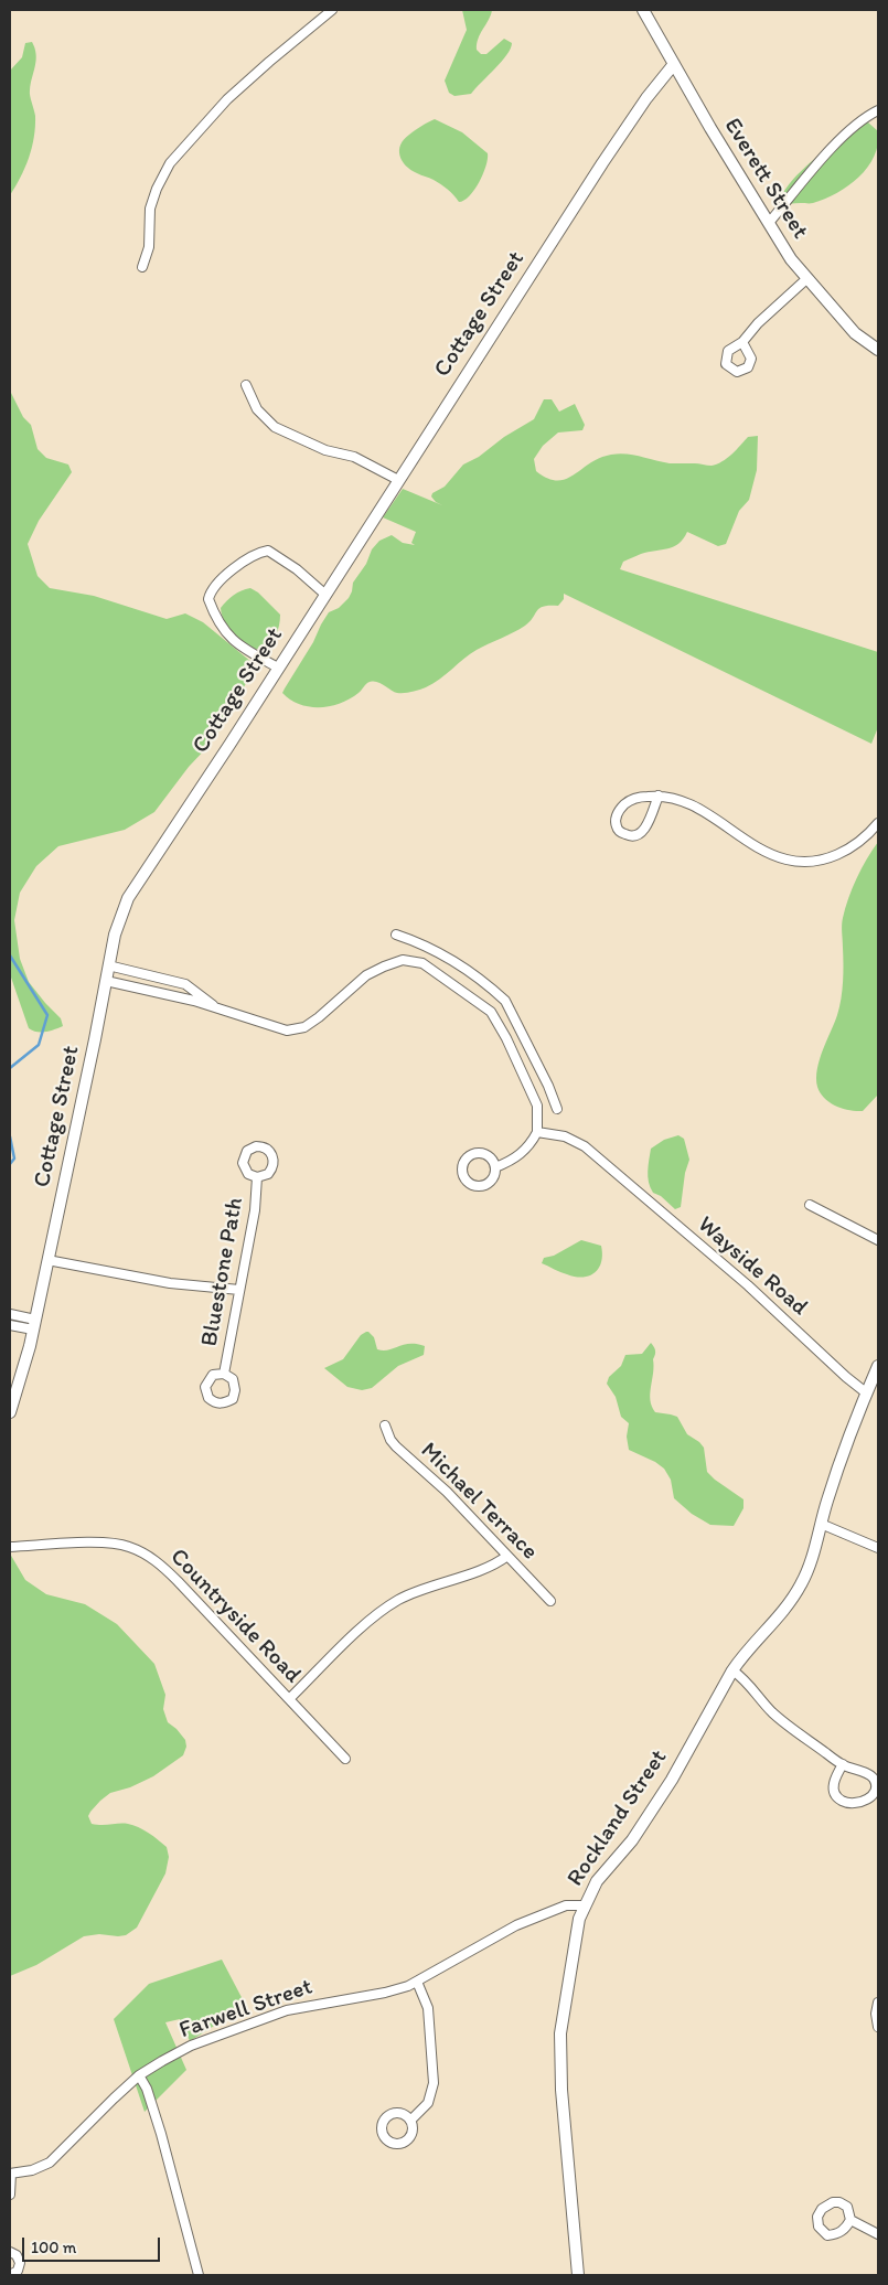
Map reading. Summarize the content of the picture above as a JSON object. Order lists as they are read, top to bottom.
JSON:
{
  "streets": {
    "street": [
      "Everett Street",
      "Cottage Street",
      "Wayside Road",
      "Bluestone Path",
      "Michael Terrace",
      "Countryside Road",
      "Rockland Street",
      "Farwell Street"
    ]
  },
  "crossings": [
    ["Everett Street", "Cottage Street"],
    ["Wayside Road", "Rockland Street"],
    ["Rockland Street", "Farwell Street"]
  ],
  "scale_bar": "100 m"
}
